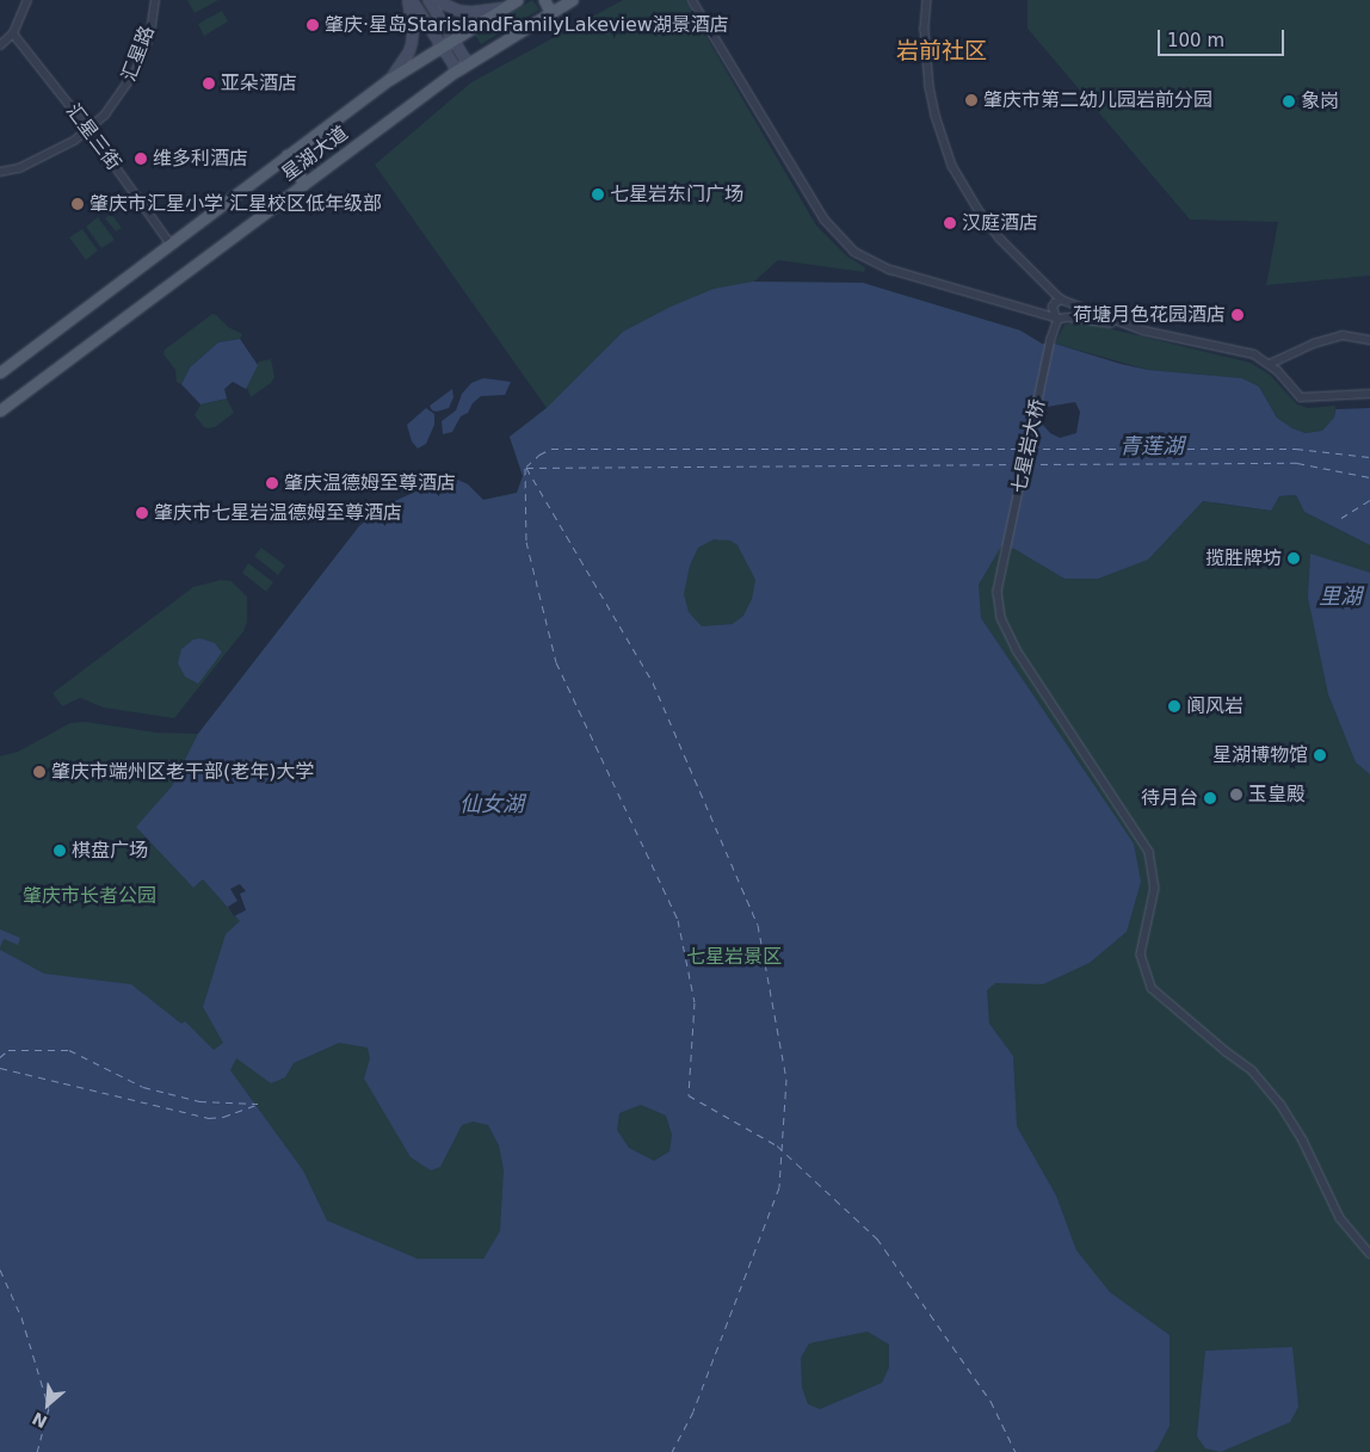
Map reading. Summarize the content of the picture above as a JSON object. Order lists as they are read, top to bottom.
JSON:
{
  "streets": {
    "main road": ["星湖大道"],
    "street": ["汇星路", "汇星三街", "七星岩大桥"]
  },
  "crossings": [
    ["汇星路", "汇星三街"],
    ["汇星三街", "星湖大道"]
  ],
  "districts": ["岩前社区"],
  "water": ["青莲湖", "里湖", "仙女湖"],
  "parks": ["肇庆市长者公园", "七星岩景区"],
  "places": [
    "肇庆·星岛StarislandFamilyLakeview湖景酒店",
    "亚朵酒店",
    "肇庆市第二幼儿园岩前分园",
    "象岗",
    "维多利酒店",
    "七星岩东门广场",
    "肇庆市汇星小学 汇星校区低年级部",
    "汉庭酒店",
    "荷塘月色花园酒店",
    "肇庆温德姆至尊酒店",
    "肇庆市七星岩温德姆至尊酒店",
    "揽胜牌坊",
    "阆风岩",
    "星湖博物馆",
    "肇庆市端州区老干部(老年)大学",
    "玉皇殿",
    "待月台",
    "棋盘广场"
  ],
  "scale_bar": "100 m",
  "north": "bottom left"
}
